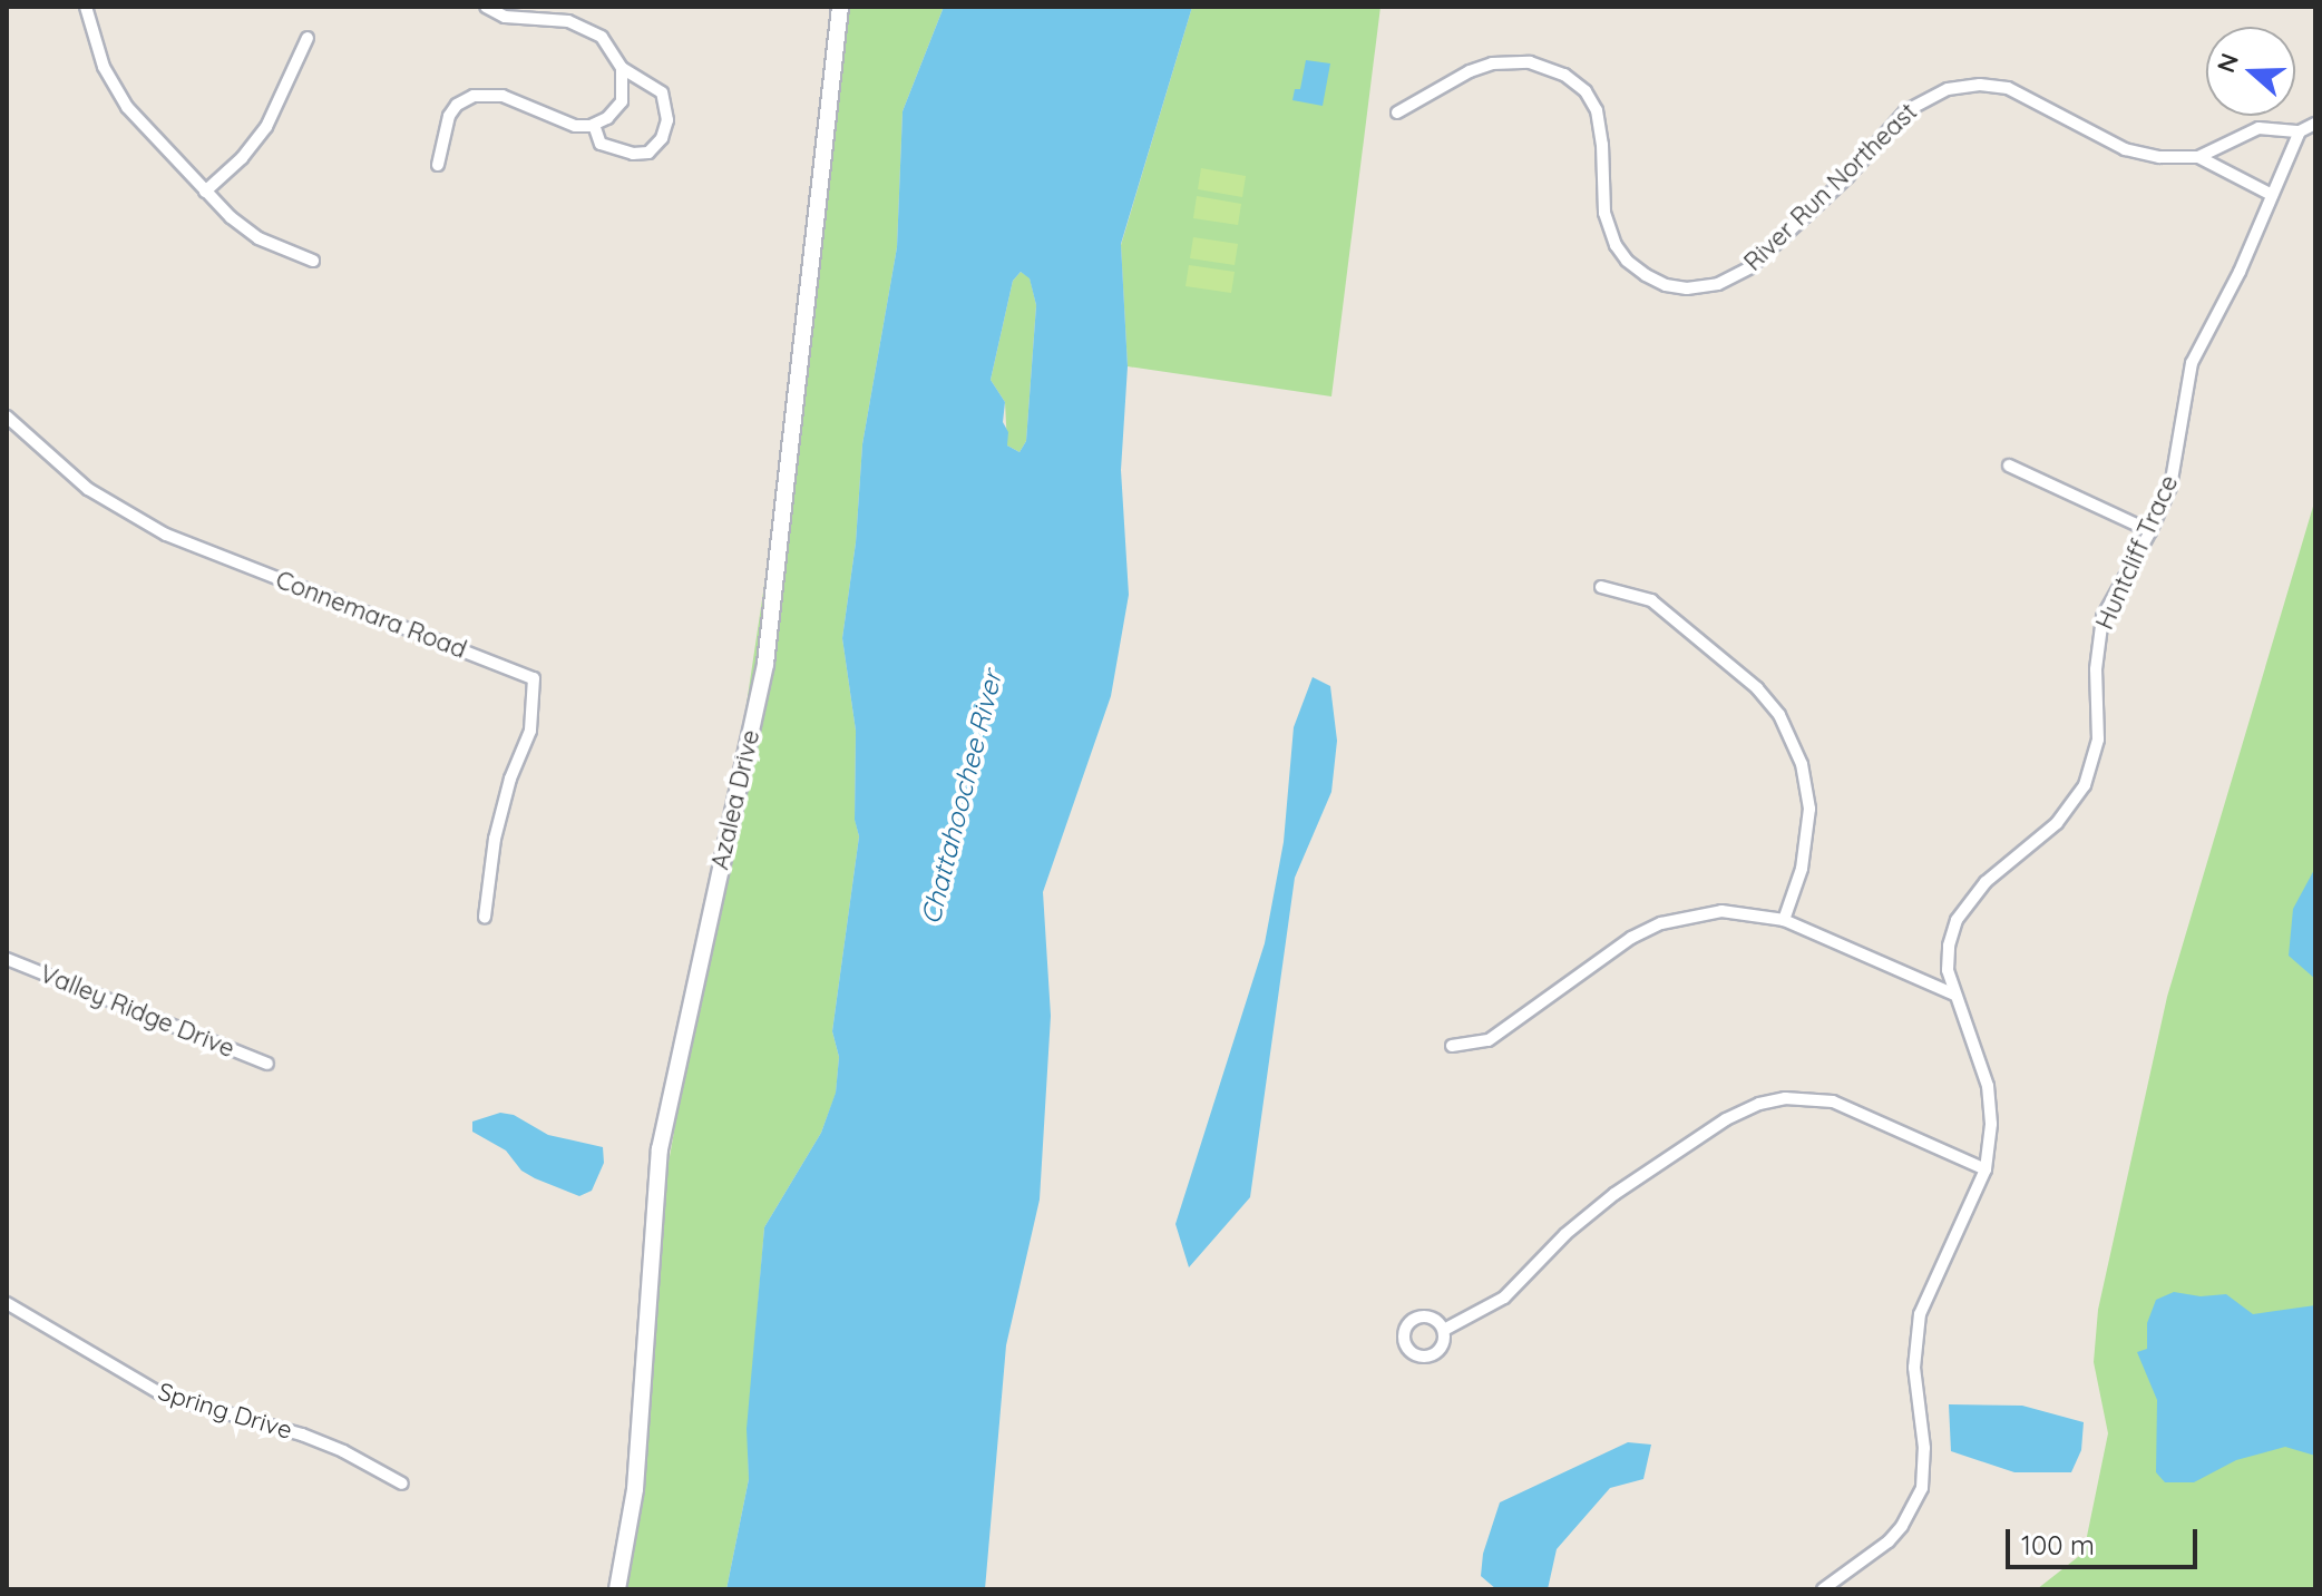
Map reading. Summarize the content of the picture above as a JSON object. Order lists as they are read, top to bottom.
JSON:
{
  "streets": {
    "street": [
      "River Run Northeast",
      "Huntcliff Trace",
      "Connemara Road",
      "Azalea Drive",
      "Valley Ridge Drive",
      "Spring Drive"
    ]
  },
  "crossings": [
    ["River Run Northeast", "Huntcliff Trace"]
  ],
  "water": ["Chattahoochee River"],
  "scale_bar": "100 m",
  "north": "left"
}
